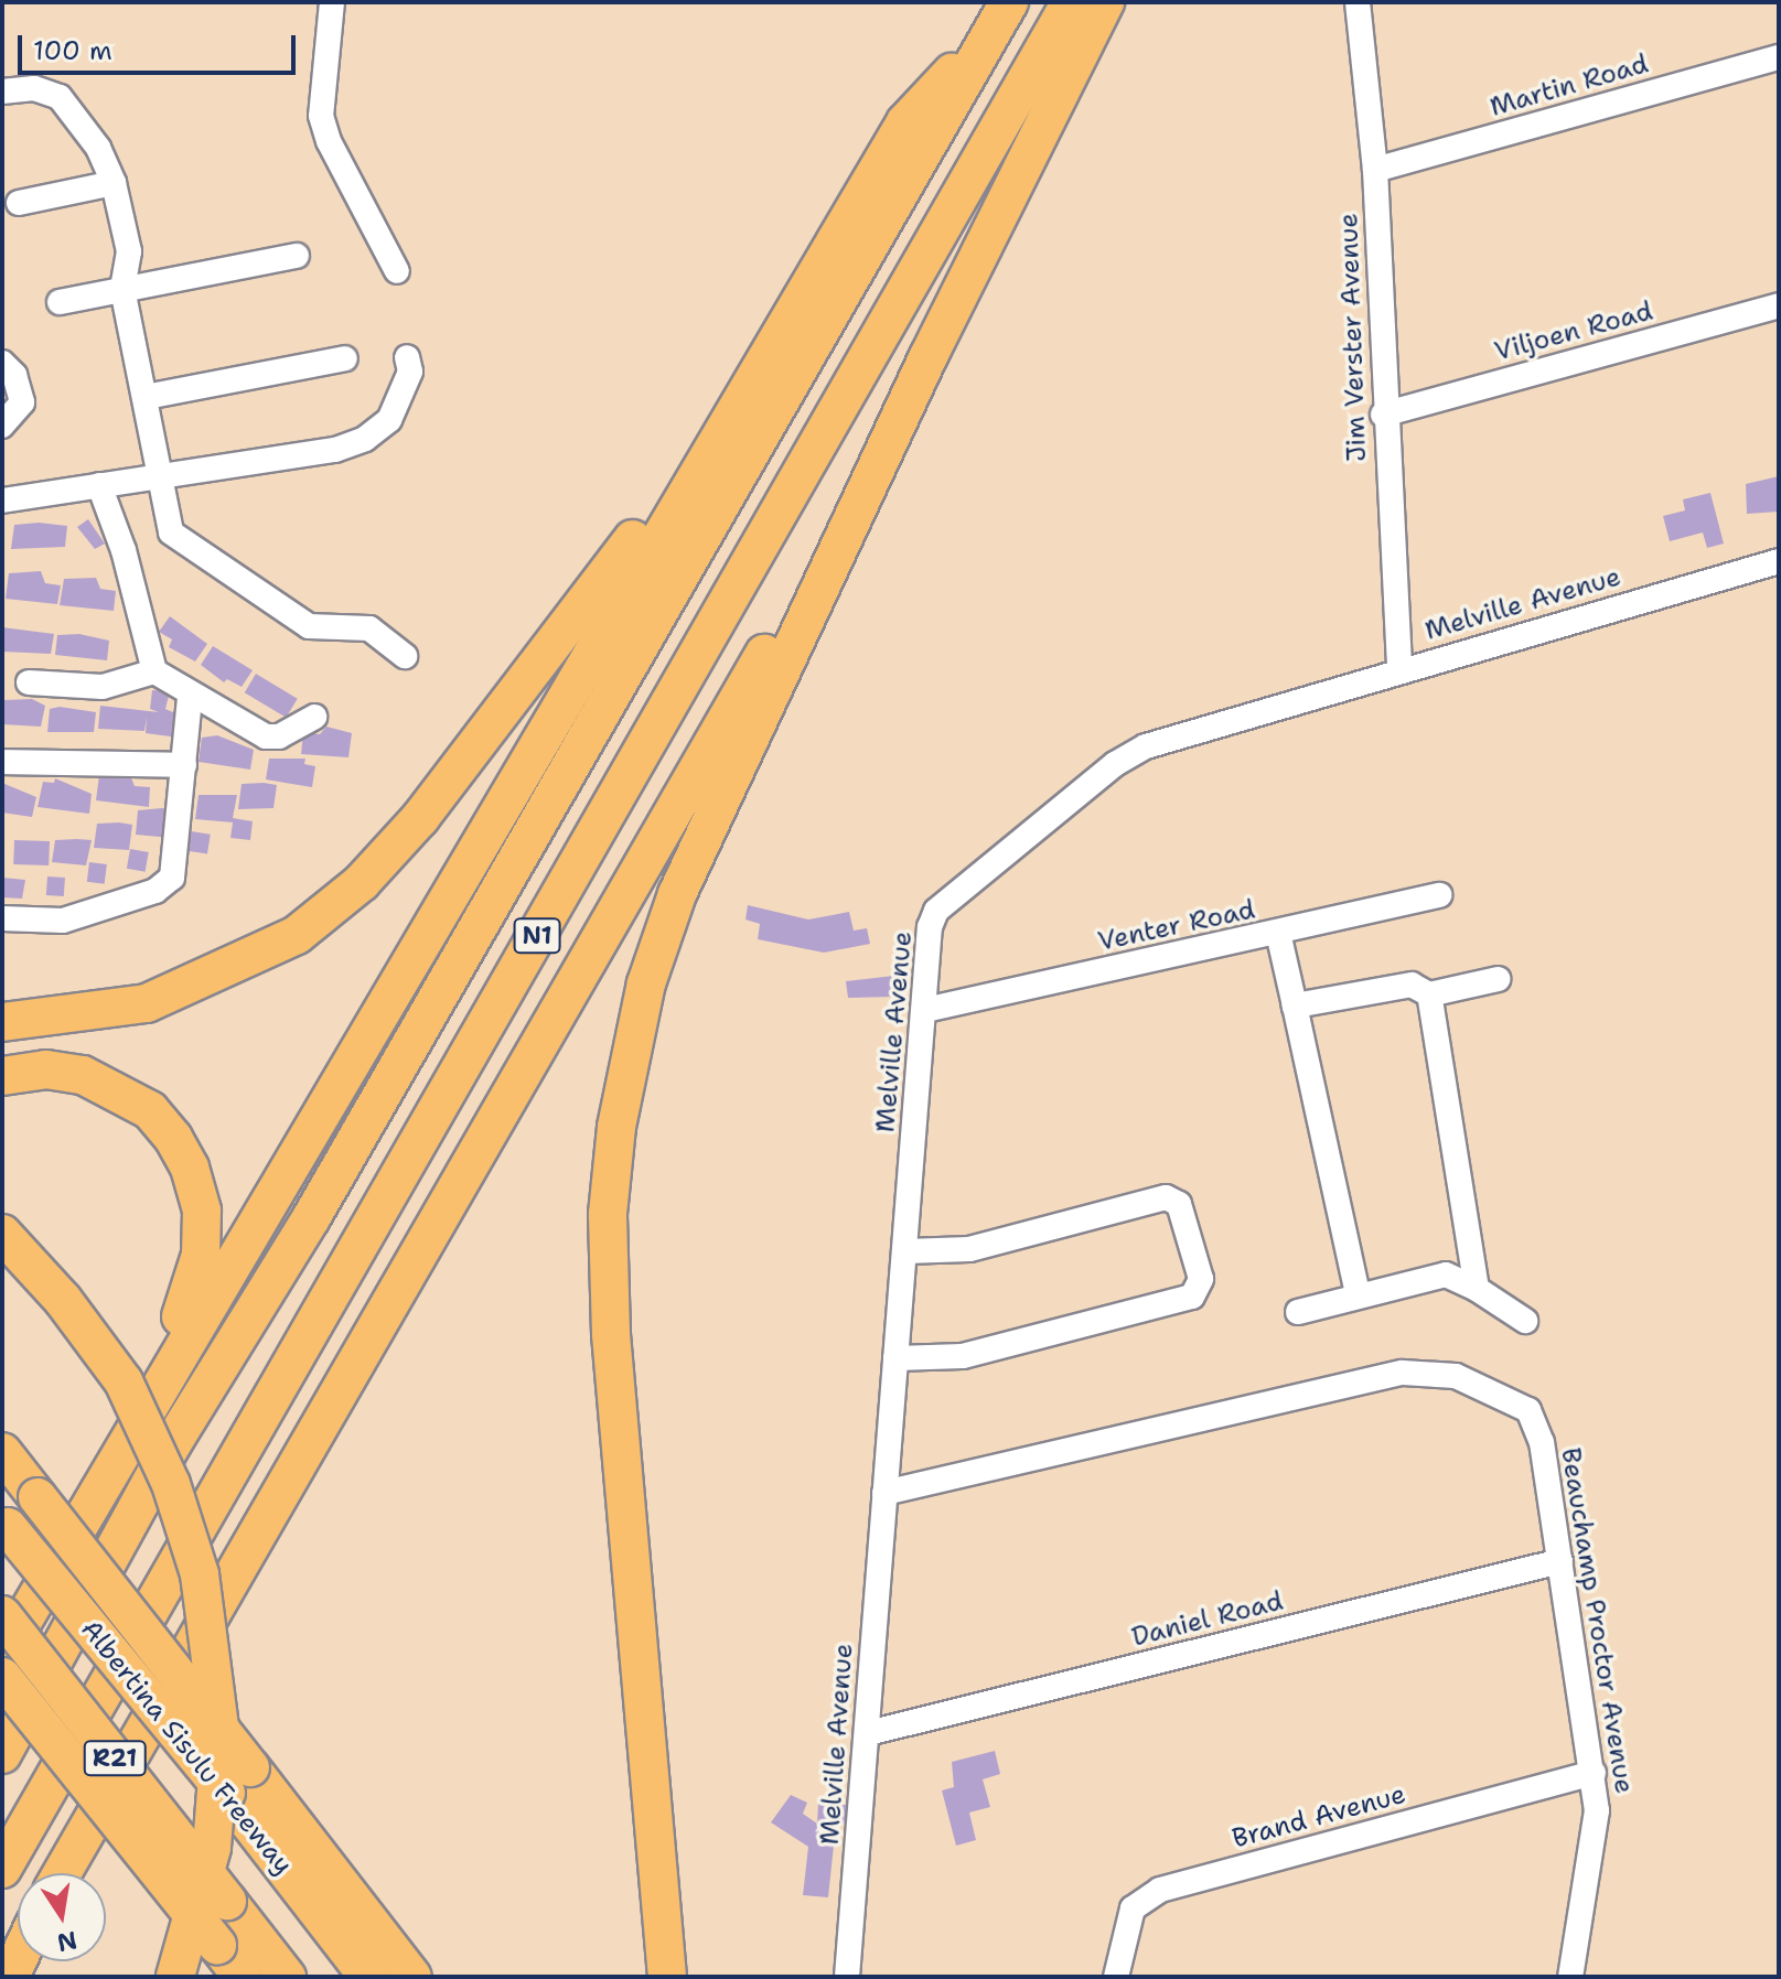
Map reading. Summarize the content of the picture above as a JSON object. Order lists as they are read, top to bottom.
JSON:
{
  "streets": {
    "highway": ["N1", "Albertina Sisulu Freeway", "R21"],
    "street": [
      "Martin Road",
      "Viljoen Road",
      "Jim Verster Avenue",
      "Melville Avenue",
      "Venter Road",
      "Daniel Road",
      "Beauchamp Proctor Avenue",
      "Brand Avenue"
    ]
  },
  "crossings": [
    ["Martin Road", "Jim Verster Avenue"],
    ["Viljoen Road", "Jim Verster Avenue"],
    ["Jim Verster Avenue", "Melville Avenue"],
    ["Melville Avenue", "Venter Road"],
    ["Melville Avenue", "Daniel Road"],
    ["Melville Avenue", "Beauchamp Proctor Avenue"],
    ["Daniel Road", "Beauchamp Proctor Avenue"],
    ["Beauchamp Proctor Avenue", "Brand Avenue"]
  ],
  "scale_bar": "100 m",
  "north": "bottom"
}
